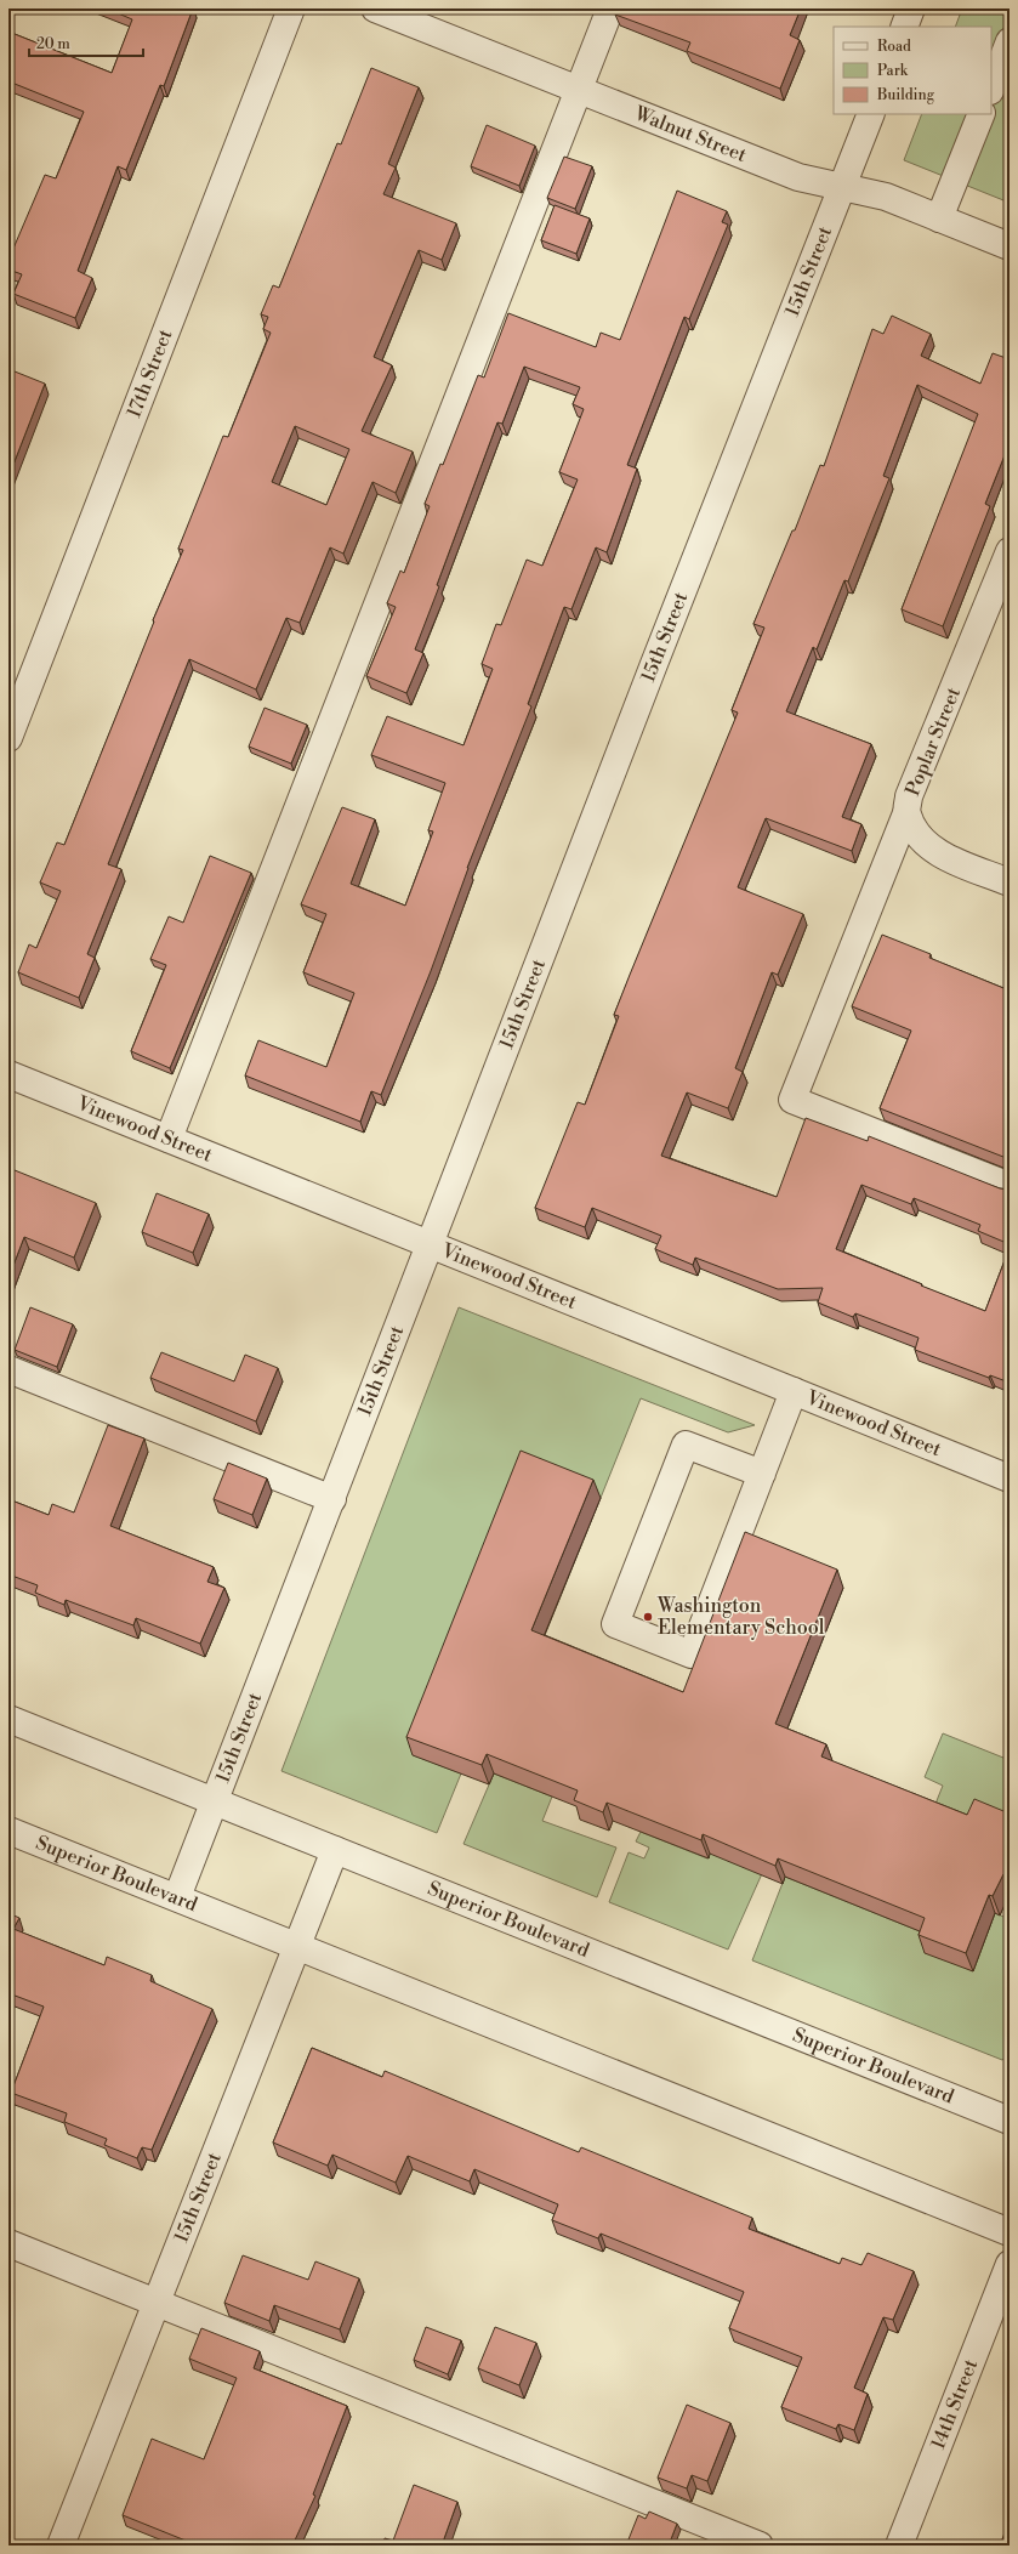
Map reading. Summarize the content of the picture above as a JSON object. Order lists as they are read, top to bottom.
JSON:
{
  "streets": {
    "street": [
      "Walnut Street",
      "15th Street",
      "17th Street",
      "Poplar Street",
      "Vinewood Street",
      "Superior Boulevard",
      "14th Street"
    ]
  },
  "crossings": [
    ["Walnut Street", "15th Street"],
    ["15th Street", "Vinewood Street"],
    ["15th Street", "Superior Boulevard"]
  ],
  "places": ["Washington Elementary School"],
  "legend": ["Road", "Park", "Building"],
  "scale_bar": "20 m"
}
